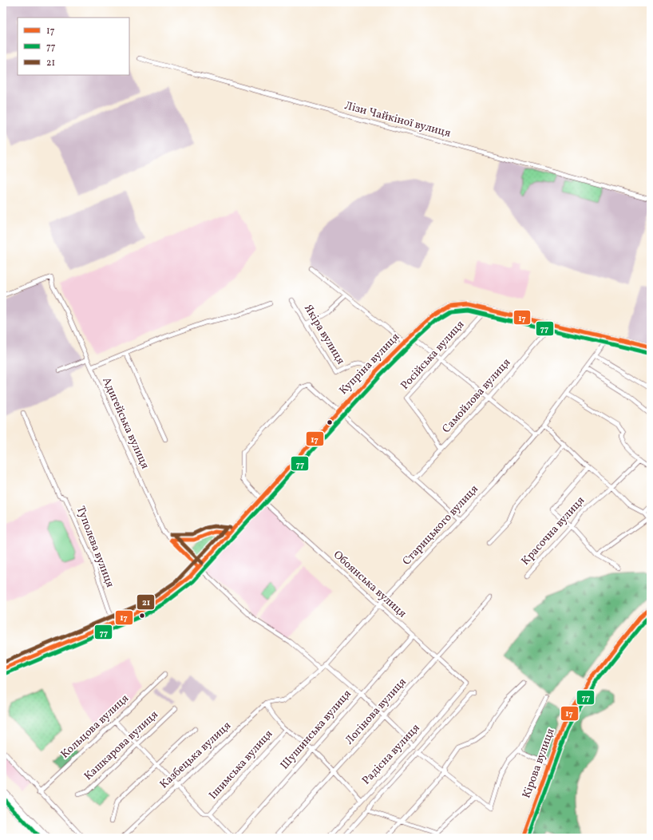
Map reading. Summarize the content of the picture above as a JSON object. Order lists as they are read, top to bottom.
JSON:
{
  "streets": {
    "main road": ["Купріна вулиця", "Кірова вулиця"],
    "street": [
      "Лізи Чайкіної вулиця",
      "Якіра вулиця",
      "Російська вулиця",
      "Самойлова вулиця",
      "Адигейська вулиця",
      "Старицького вулиця",
      "Красочна вулиця",
      "Туполєва вулиця",
      "Обоянська вулиця",
      "Логінова вулиця",
      "Кольцова вулиця",
      "Шушинська вулиця",
      "Кашкарова вулиця",
      "Радісна вулиця",
      "Казбецька вулиця",
      "Ішимська вулиця"
    ]
  },
  "crossings": [
    ["Якіра вулиця", "Купріна вулиця"],
    ["Російська вулиця", "Купріна вулиця"],
    ["Російська вулиця", "Самойлова вулиця"],
    ["Купріна вулиця", "Самойлова вулиця"],
    ["Купріна вулиця", "Адигейська вулиця"],
    ["Купріна вулиця", "Старицького вулиця"],
    ["Купріна вулиця", "Туполєва вулиця"],
    ["Купріна вулиця", "Обоянська вулиця"],
    ["Старицького вулиця", "Обоянська вулиця"],
    ["Старицького вулиця", "Казбецька вулиця"],
    ["Обоянська вулиця", "Логінова вулиця"],
    ["Обоянська вулиця", "Шушинська вулиця"],
    ["Обоянська вулиця", "Радісна вулиця"]
  ],
  "lines": ["transit line 17", "transit line 77", "transit line 21"],
  "legend": ["17", "77", "21"]
}
